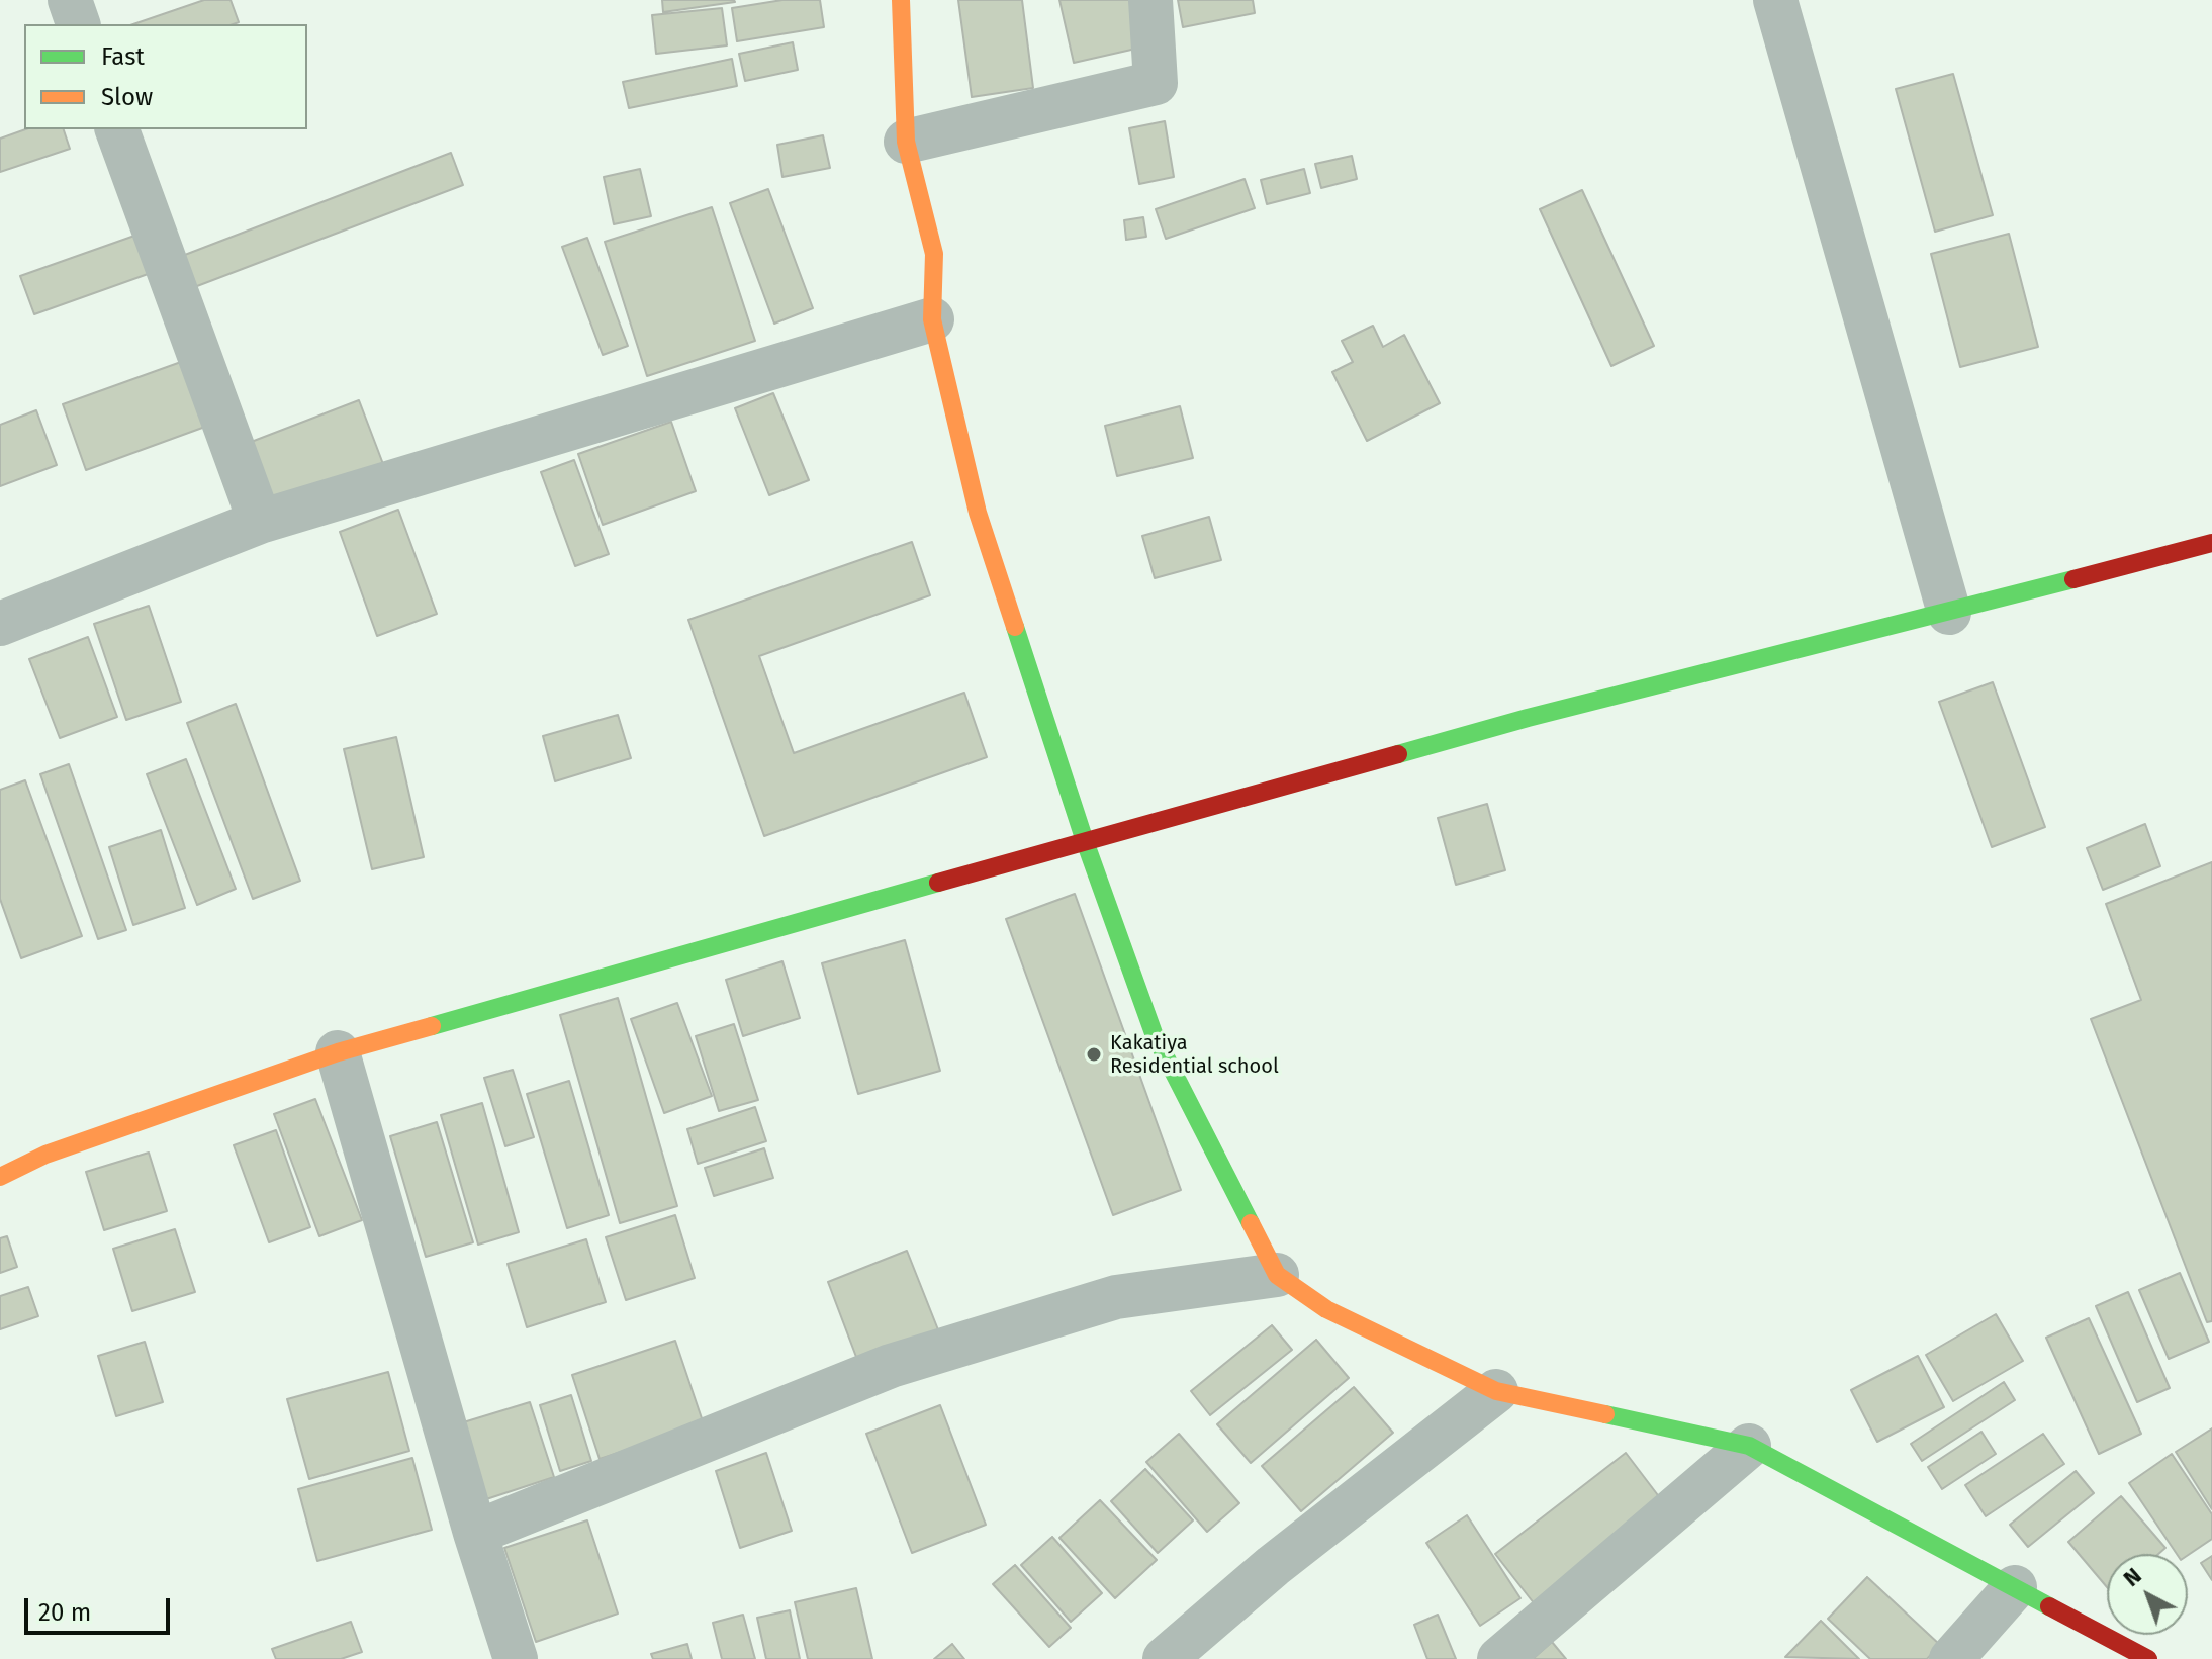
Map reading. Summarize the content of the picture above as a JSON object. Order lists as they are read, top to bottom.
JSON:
{
  "places": ["Kakatiya Residential school"],
  "legend": ["Fast", "Slow"],
  "scale_bar": "20 m",
  "north": "top left"
}
